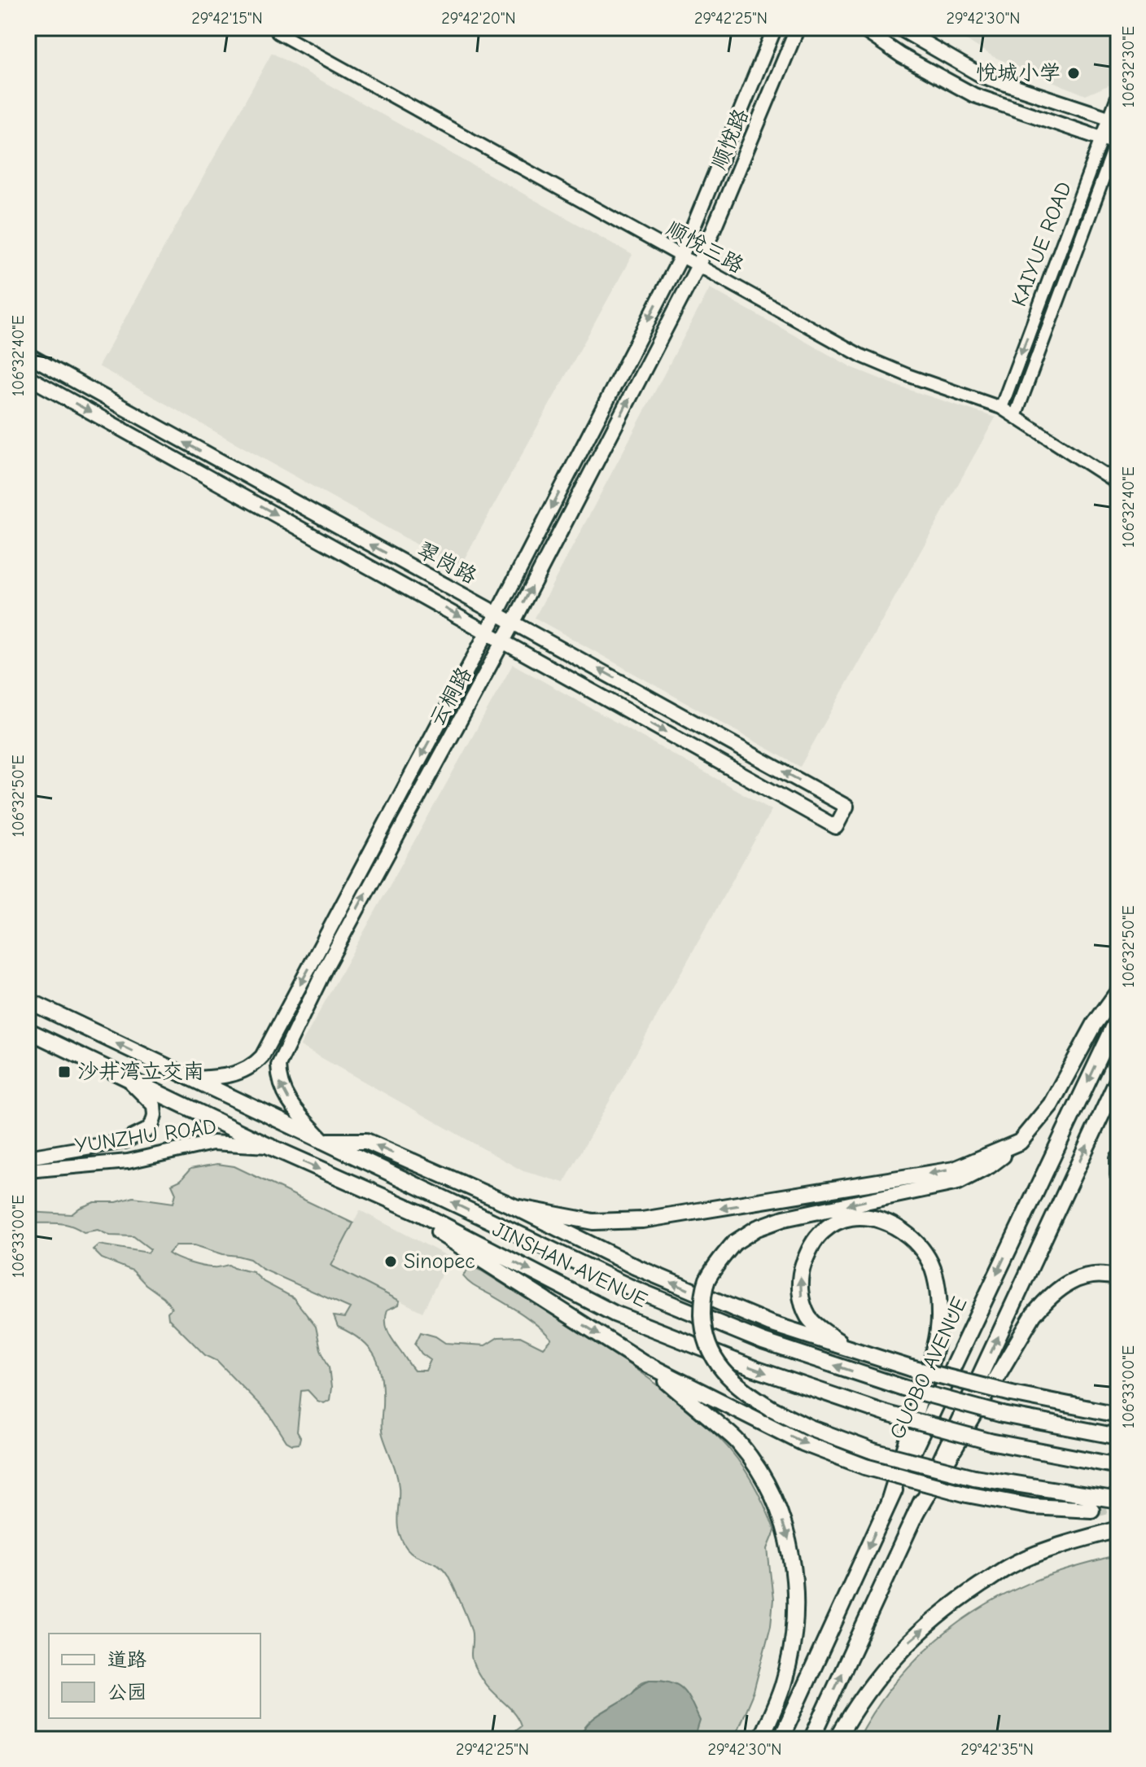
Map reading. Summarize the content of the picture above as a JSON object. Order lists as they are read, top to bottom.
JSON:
{
  "streets": {
    "main road": [
      "顺悦路",
      "翠岗路",
      "云桐路",
      "YUNZHU ROAD",
      "JINSHAN AVENUE",
      "GUOBO AVENUE"
    ],
    "street": ["KAIYUE ROAD", "顺悦三路"]
  },
  "crossings": [
    ["顺悦路", "顺悦三路"],
    ["顺悦路", "云桐路"],
    ["KAIYUE ROAD", "顺悦三路"],
    ["顺悦三路", "云桐路"],
    ["翠岗路", "云桐路"],
    ["云桐路", "JINSHAN AVENUE"],
    ["YUNZHU ROAD", "JINSHAN AVENUE"]
  ],
  "places": {
    "other": ["悦城小学", "Sinopec"],
    "transit": ["沙井湾立交南"]
  },
  "legend": ["道路", "公园"],
  "coordinates": [
    "29°42'15\"N",
    "29°42'20\"N",
    "29°42'25\"N",
    "29°42'30\"N",
    "106°32'30\"E",
    "106°32'40\"E",
    "106°32'50\"E",
    "106°33'00\"E",
    "29°42'35\"N"
  ]
}
